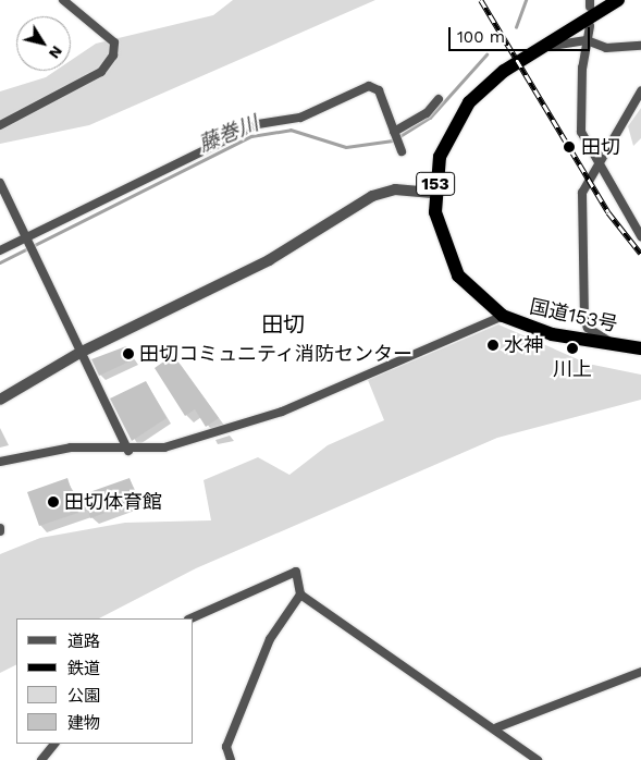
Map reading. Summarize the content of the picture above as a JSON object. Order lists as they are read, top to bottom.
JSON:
{
  "streets": {
    "highway": ["153", "国道153号"]
  },
  "districts": ["田切"],
  "water": ["藤巻川"],
  "places": [
    "田切",
    "水神",
    "川上",
    "田切コミュニティ消防センター",
    "田切体育館"
  ],
  "legend": [
    "道路",
    "鉄道",
    "公園",
    "建物"
  ],
  "scale_bar": "100 m",
  "north": "bottom right"
}
